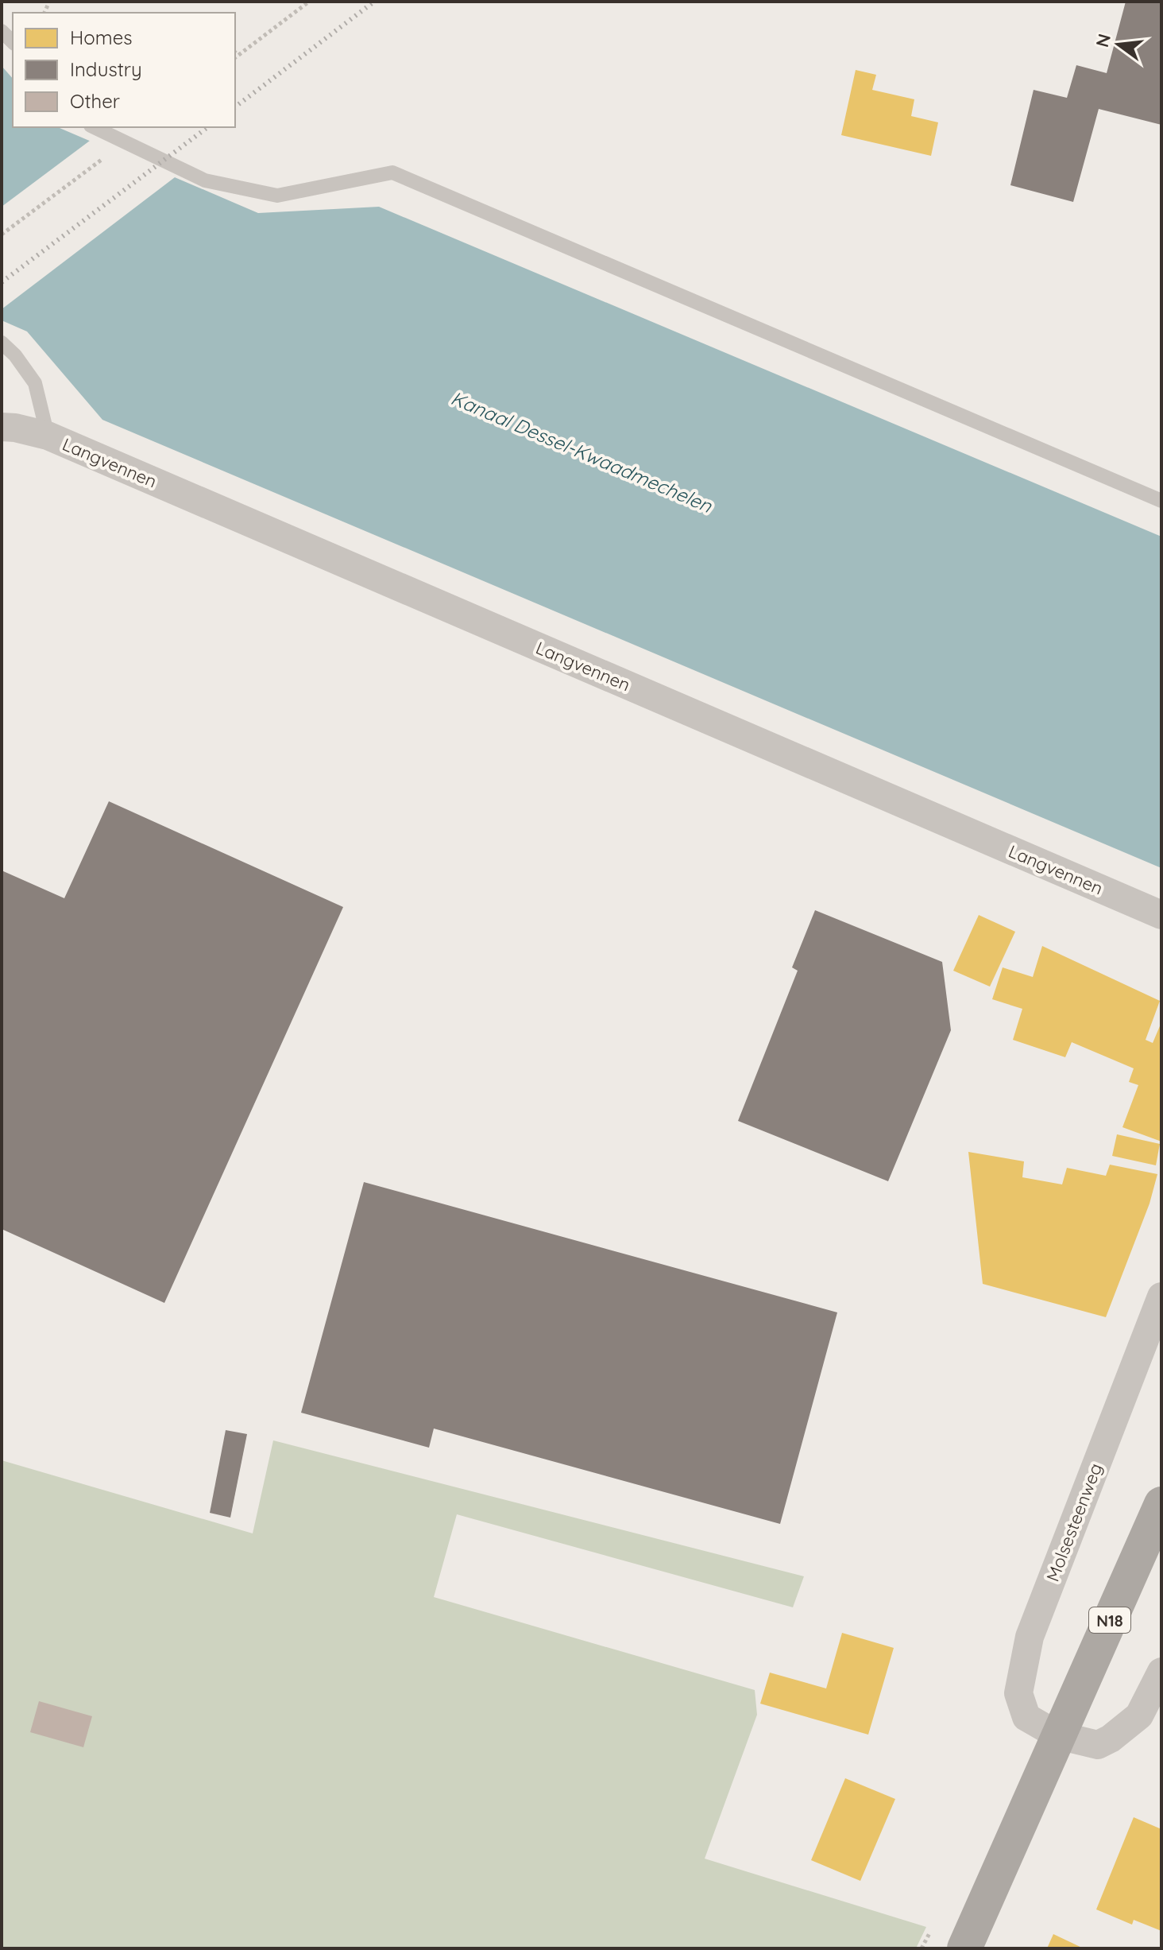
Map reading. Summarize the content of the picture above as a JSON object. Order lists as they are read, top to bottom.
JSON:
{
  "streets": {
    "main road": ["N18"],
    "street": ["Langvennen", "Molsesteenweg"]
  },
  "crossings": [
    ["Molsesteenweg", "N18"]
  ],
  "water": ["Kanaal Dessel-Kwaadmechelen"],
  "legend": ["Homes", "Industry", "Other"],
  "north": "left"
}
